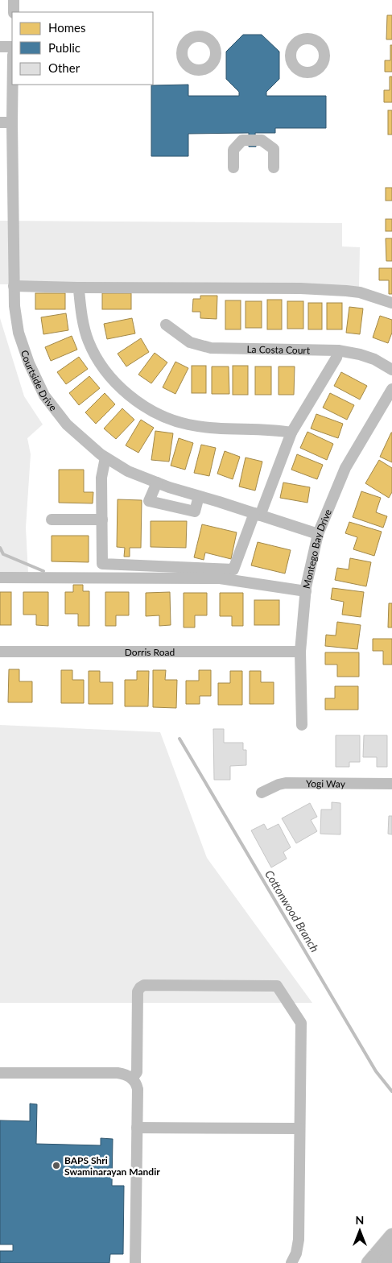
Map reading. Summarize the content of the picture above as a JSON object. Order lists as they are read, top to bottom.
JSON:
{
  "streets": {
    "street": [
      "La Costa Court",
      "Courtside Drive",
      "Montego Bay Drive",
      "Dorris Road",
      "Yogi Way"
    ]
  },
  "crossings": [
    ["Courtside Drive", "Montego Bay Drive"],
    ["Montego Bay Drive", "Dorris Road"]
  ],
  "water": ["Cottonwood Branch"],
  "places": ["BAPS Shri Swaminarayan Mandir"],
  "legend": ["Homes", "Public", "Other"],
  "north": "top"
}
